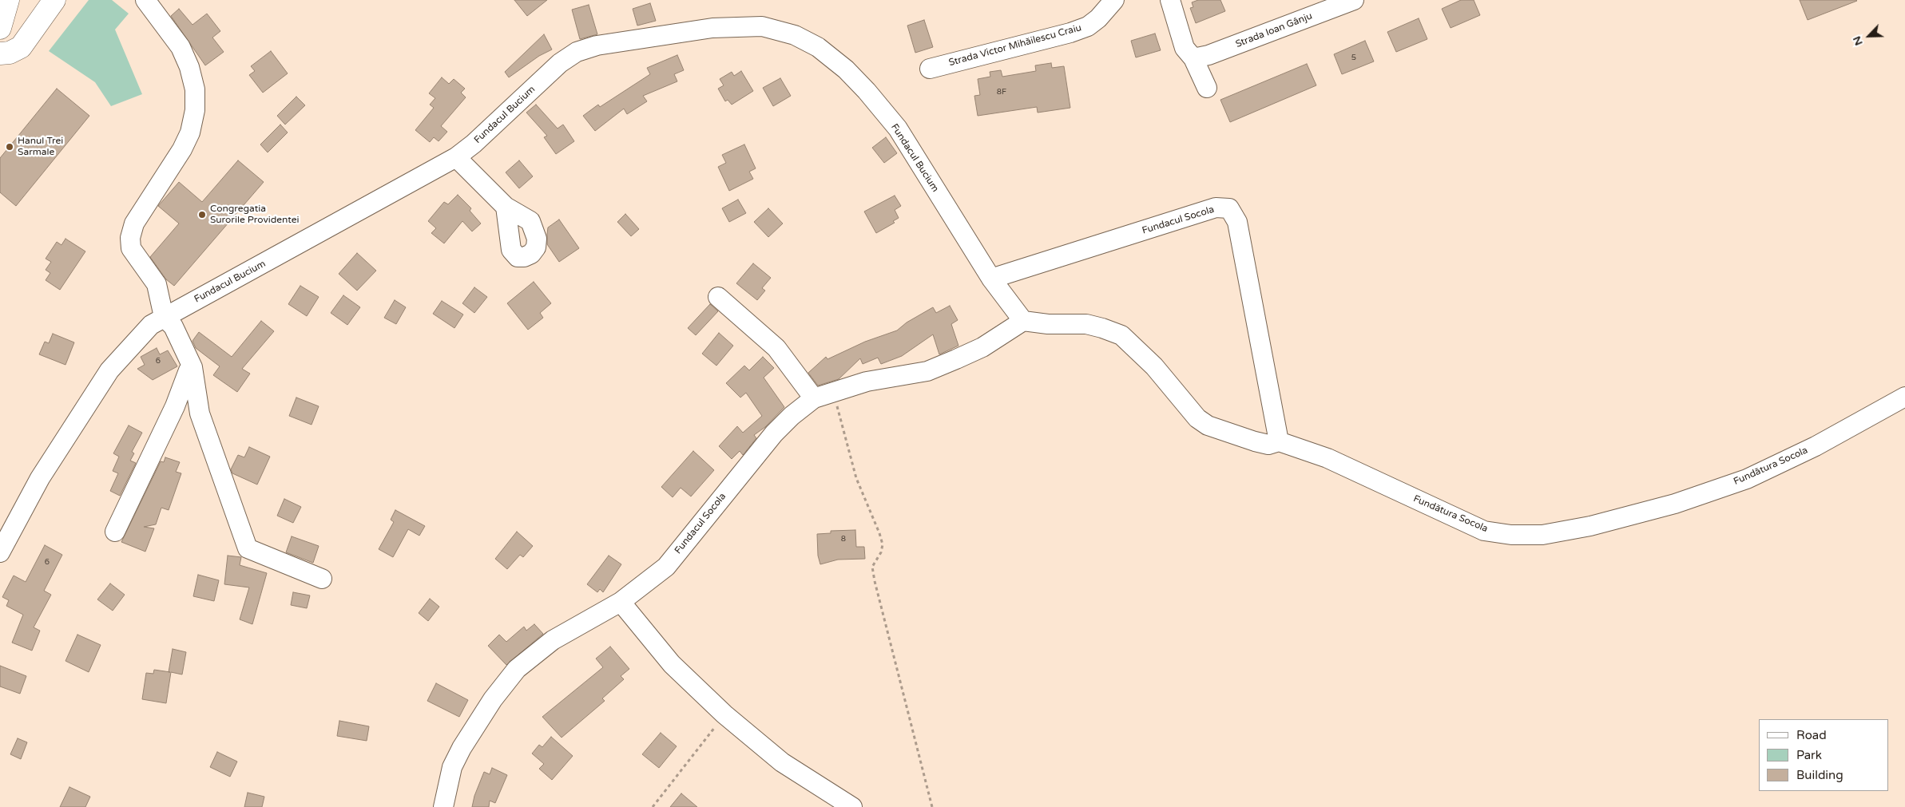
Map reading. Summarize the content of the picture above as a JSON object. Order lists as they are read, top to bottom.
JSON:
{
  "streets": {
    "street": [
      "Strada Ioan Gânju",
      "Strada Victor Mihăilescu Craiu",
      "Fundacul Bucium",
      "Fundacul Socola",
      "Fundătura Socola"
    ]
  },
  "crossings": [
    ["Fundacul Bucium", "Fundacul Socola"],
    ["Fundacul Bucium", "Fundătura Socola"],
    ["Fundacul Socola", "Fundătura Socola"]
  ],
  "places": ["Hanul Trei Sarmale", "Congregatia Surorile Providentei"],
  "house_numbers": [
    "5",
    "8F",
    "6",
    "8",
    "6"
  ],
  "legend": ["Road", "Park", "Building"],
  "north": "bottom left"
}
